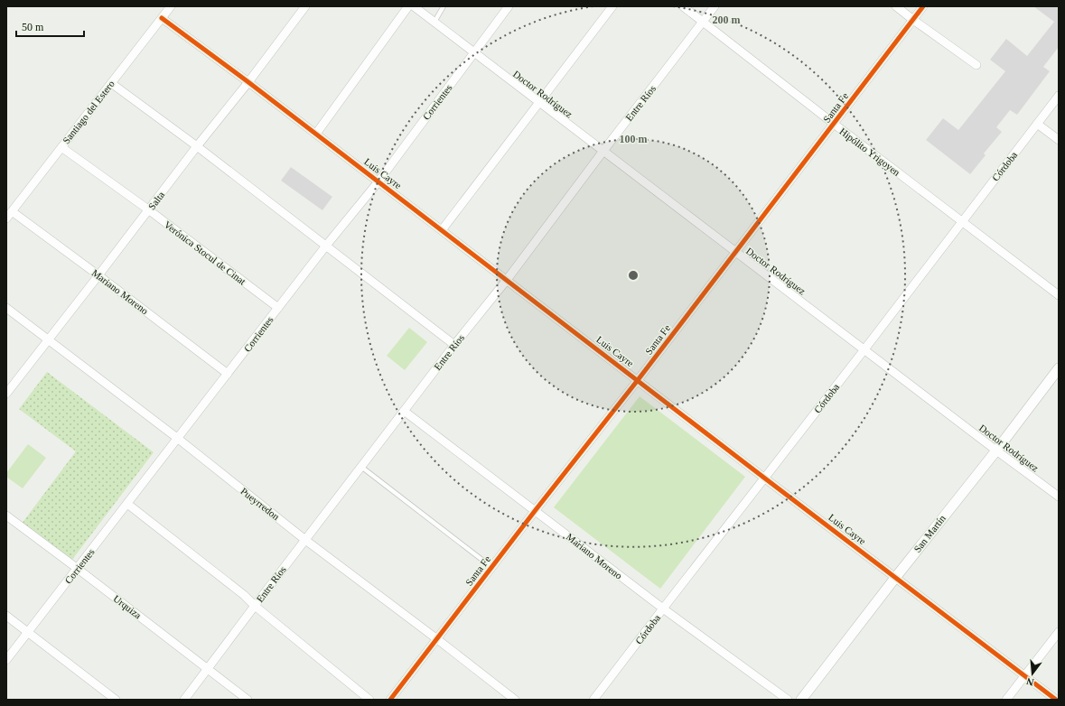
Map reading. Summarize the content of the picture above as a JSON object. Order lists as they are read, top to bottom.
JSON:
{
  "streets": {
    "street": [
      "Doctor Rodríguez",
      "Corrientes",
      "Entre Ríos",
      "Santa Fe",
      "Santiago del Estero",
      "Hipólito Yrigoyen",
      "Córdoba",
      "Luis Cayre",
      "Salta",
      "Verónica Stocul de Cinat",
      "Mariano Moreno",
      "Pueyrredon",
      "San Martín",
      "Urquiza"
    ]
  },
  "crossings": [
    ["Doctor Rodríguez", "Corrientes"],
    ["Doctor Rodríguez", "Entre Ríos"],
    ["Doctor Rodríguez", "Santa Fe"],
    ["Doctor Rodríguez", "Córdoba"],
    ["Doctor Rodríguez", "San Martín"],
    ["Corrientes", "Luis Cayre"],
    ["Corrientes", "Verónica Stocul de Cinat"],
    ["Corrientes", "Mariano Moreno"],
    ["Corrientes", "Pueyrredon"],
    ["Corrientes", "Urquiza"],
    ["Entre Ríos", "Hipólito Yrigoyen"],
    ["Entre Ríos", "Luis Cayre"],
    ["Entre Ríos", "Mariano Moreno"],
    ["Entre Ríos", "Pueyrredon"],
    ["Entre Ríos", "Urquiza"],
    ["Santa Fe", "Hipólito Yrigoyen"],
    ["Santa Fe", "Luis Cayre"],
    ["Santa Fe", "Mariano Moreno"],
    ["Santa Fe", "Pueyrredon"],
    ["Santiago del Estero", "Luis Cayre"],
    ["Santiago del Estero", "Verónica Stocul de Cinat"],
    ["Santiago del Estero", "Mariano Moreno"],
    ["Hipólito Yrigoyen", "Córdoba"],
    ["Córdoba", "Luis Cayre"],
    ["Córdoba", "Mariano Moreno"],
    ["Luis Cayre", "Salta"],
    ["Luis Cayre", "San Martín"],
    ["Salta", "Verónica Stocul de Cinat"],
    ["Salta", "Mariano Moreno"],
    ["Salta", "Pueyrredon"]
  ],
  "scale_bar": "50 m",
  "north": "bottom",
  "rings": ["200 m", "100 m"]
}
